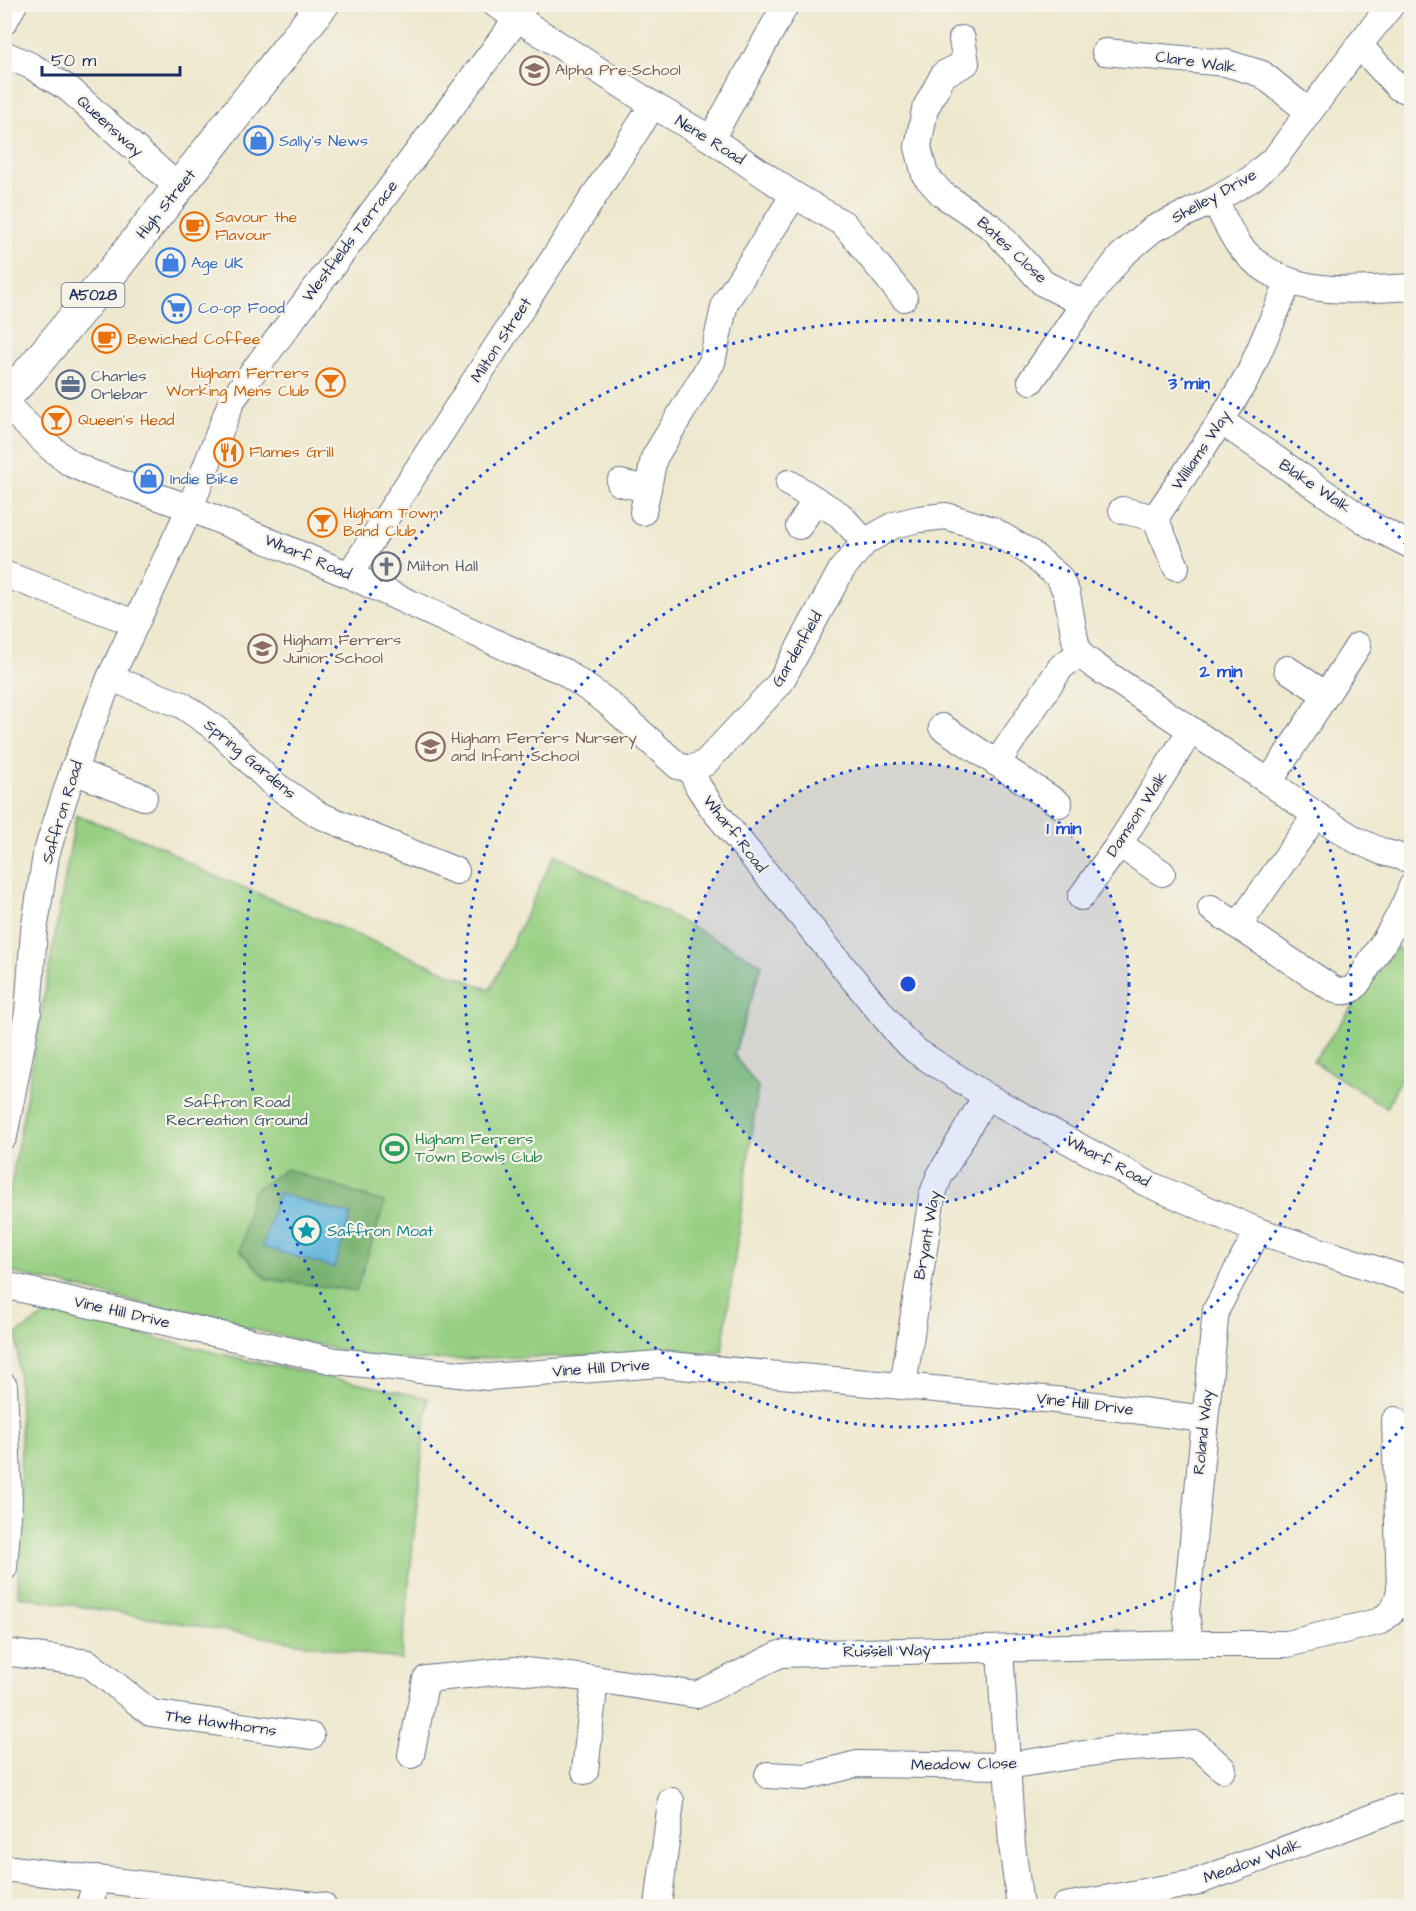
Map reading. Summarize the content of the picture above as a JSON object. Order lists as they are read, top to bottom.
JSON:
{
  "streets": {
    "main road": ["High Street", "A5028"],
    "street": [
      "Clare Walk",
      "Queensway",
      "Nene Road",
      "Shelley Drive",
      "Westfields Terrace",
      "Bates Close",
      "Milton Street",
      "Williams Way",
      "Blake Walk",
      "Wharf Road",
      "Gardenfield",
      "Spring Gardens",
      "Saffron Road",
      "Damson Walk",
      "Bryant Way",
      "Vine Hill Drive",
      "Roland Way",
      "Russell Way",
      "The Hawthorns",
      "Meadow Close",
      "Meadow Walk"
    ]
  },
  "crossings": [
    ["Clare Walk", "Shelley Drive"],
    ["Queensway", "High Street"],
    ["Nene Road", "Westfields Terrace"],
    ["Nene Road", "Milton Street"],
    ["Shelley Drive", "Bates Close"],
    ["High Street", "Wharf Road"],
    ["Westfields Terrace", "Wharf Road"],
    ["Westfields Terrace", "Saffron Road"],
    ["Milton Street", "Wharf Road"],
    ["Williams Way", "Blake Walk"],
    ["Wharf Road", "Gardenfield"],
    ["Wharf Road", "Saffron Road"],
    ["Wharf Road", "Bryant Way"],
    ["Wharf Road", "Roland Way"],
    ["Spring Gardens", "Saffron Road"],
    ["Bryant Way", "Vine Hill Drive"],
    ["Vine Hill Drive", "Roland Way"],
    ["Roland Way", "Russell Way"]
  ],
  "parks": ["Saffron Road Recreation Ground"],
  "places": {
    "school or university": ["Alpha Pre-School", "Higham Ferrers Junior School", "Higham Ferrers Nursery and Infant School"],
    "shop": ["Sally's News", "Age UK", "Indie Bike"],
    "cafe": ["Savour the Flavour", "Bewiched Coffee"],
    "supermarket": ["Co-op Food"],
    "bar": ["Higham Ferrers Working Mens Club", "Queen's Head", "Higham Town Band Club"],
    "office": ["Charles Orlebar"],
    "restaurant": ["Flames Grill"],
    "church": ["Milton Hall"],
    "sports": ["Higham Ferrers Town Bowls Club"],
    "place": ["Saffron Moat"]
  },
  "scale_bar": "50 m",
  "rings": ["3 min", "2 min", "1 min"]
}
